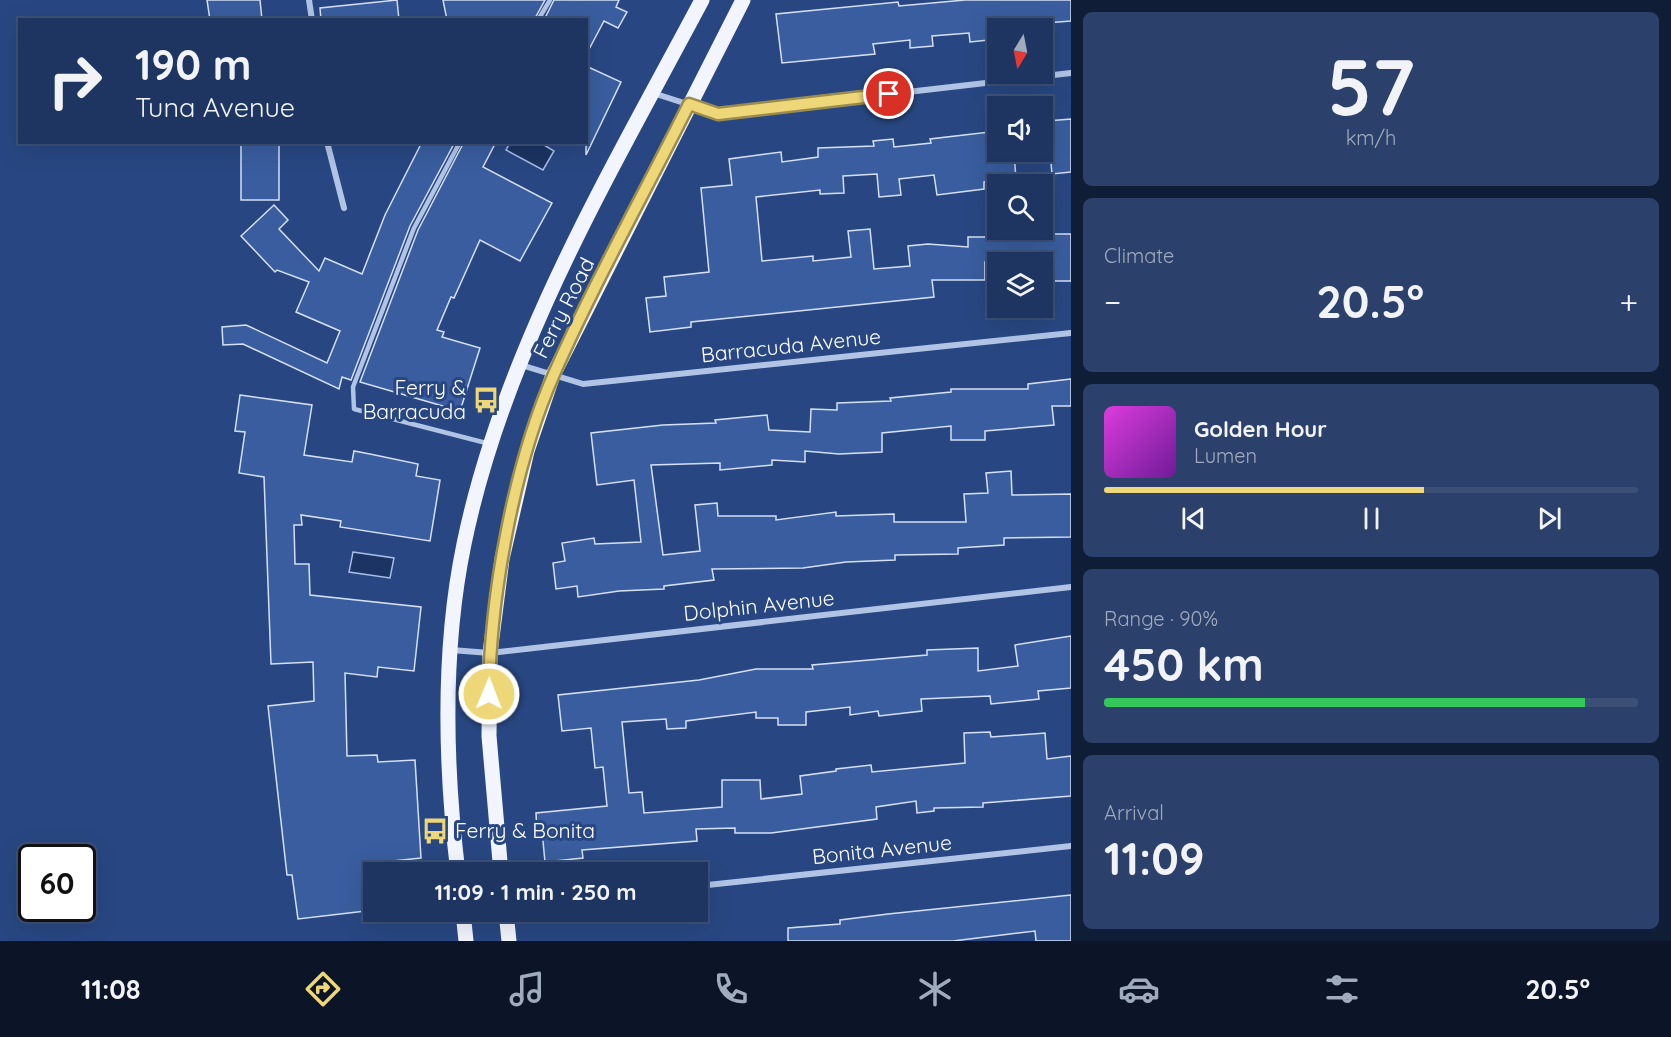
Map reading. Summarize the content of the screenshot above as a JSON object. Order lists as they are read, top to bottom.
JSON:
{
  "streets": {
    "main road": ["Ferry Road"],
    "street": ["Barracuda Avenue", "Dolphin Avenue", "Bonita Avenue"]
  },
  "crossings": [
    ["Ferry Road", "Barracuda Avenue"],
    ["Ferry Road", "Dolphin Avenue"]
  ],
  "places": {
    "bus stop": ["Ferry & Barracuda", "Ferry & Bonita"]
  },
  "north": "bottom",
  "page": {
    "tile": [
      ["57", "km/h"],
      "Climate",
      ["Range · 90%", "450 km"],
      ["Arrival", "11:09"]
    ],
    "turn": ["190 m", "Tuna Avenue"],
    "heat": ["−", "20.5°", "+"],
    "song": ["Golden Hour", "Lumen"],
    "limit": "60",
    "trip": "11:09 · 1 min · 250 m",
    "tabs": ["11:08", "20.5°"]
  }
}
